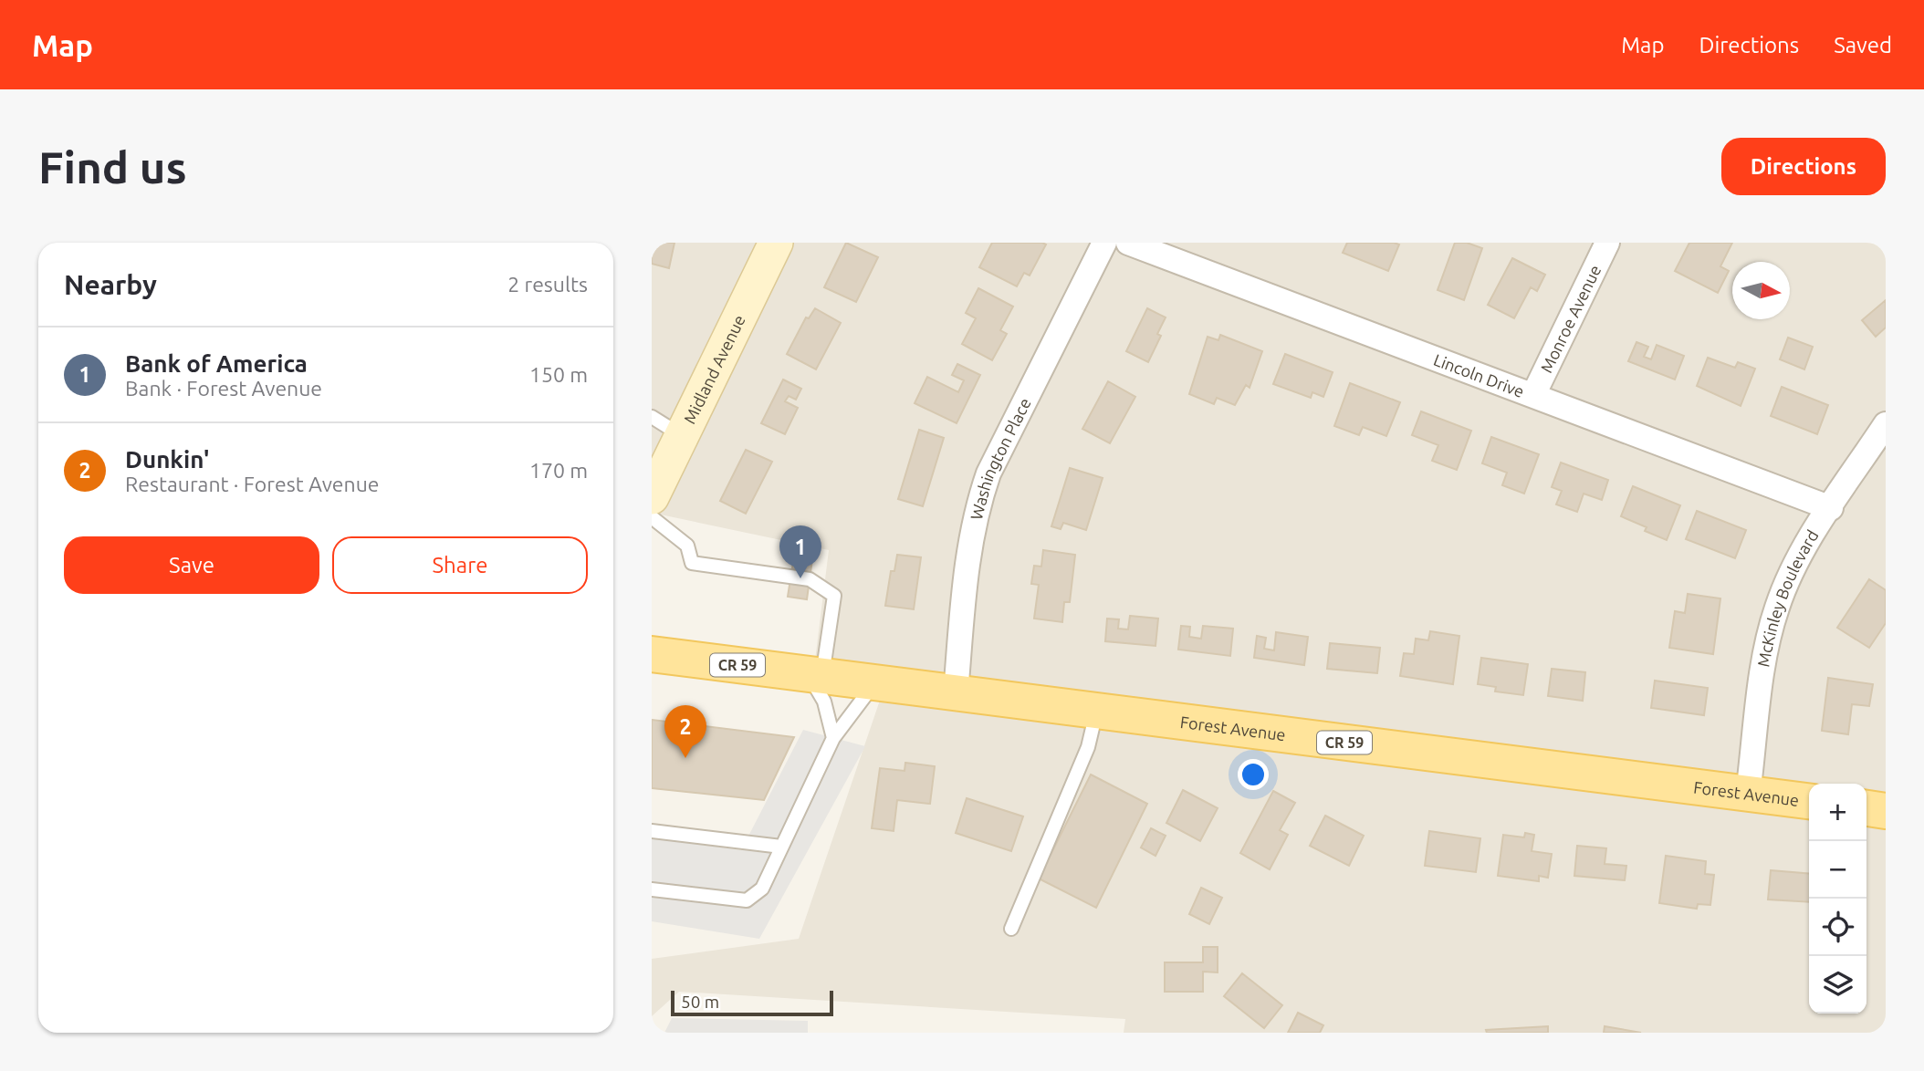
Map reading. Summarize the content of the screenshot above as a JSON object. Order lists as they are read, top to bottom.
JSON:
{
  "streets": {
    "main road": ["CR 59", "Forest Avenue"],
    "street": [
      "Monroe Avenue",
      "Midland Avenue",
      "Lincoln Drive",
      "Washington Place",
      "McKinley Boulevard"
    ]
  },
  "crossings": [
    ["Monroe Avenue", "Lincoln Drive"],
    ["Lincoln Drive", "McKinley Boulevard"],
    ["Washington Place", "Forest Avenue"],
    ["McKinley Boulevard", "Forest Avenue"]
  ],
  "scale_bar": "50 m",
  "north": "right",
  "page": {
    "header": "Map",
    "nav": ["Map", "Directions", "Saved"],
    "buttons": [
      "Directions",
      ["Save", "Share"]
    ],
    "title": "Find us",
    "heading": ["Nearby", "2 results"],
    "list": [
      {
        "mark": "1",
        "name": "Bank of America",
        "note": "Bank · Forest Avenue",
        "value": "150 m"
      },
      {
        "mark": "2",
        "name": "Dunkin'",
        "note": "Restaurant · Forest Avenue",
        "value": "170 m"
      }
    ],
    "pins": ["1", "2"],
    "map_buttons": ["+", "−"],
    "scale": "50 m"
  }
}
